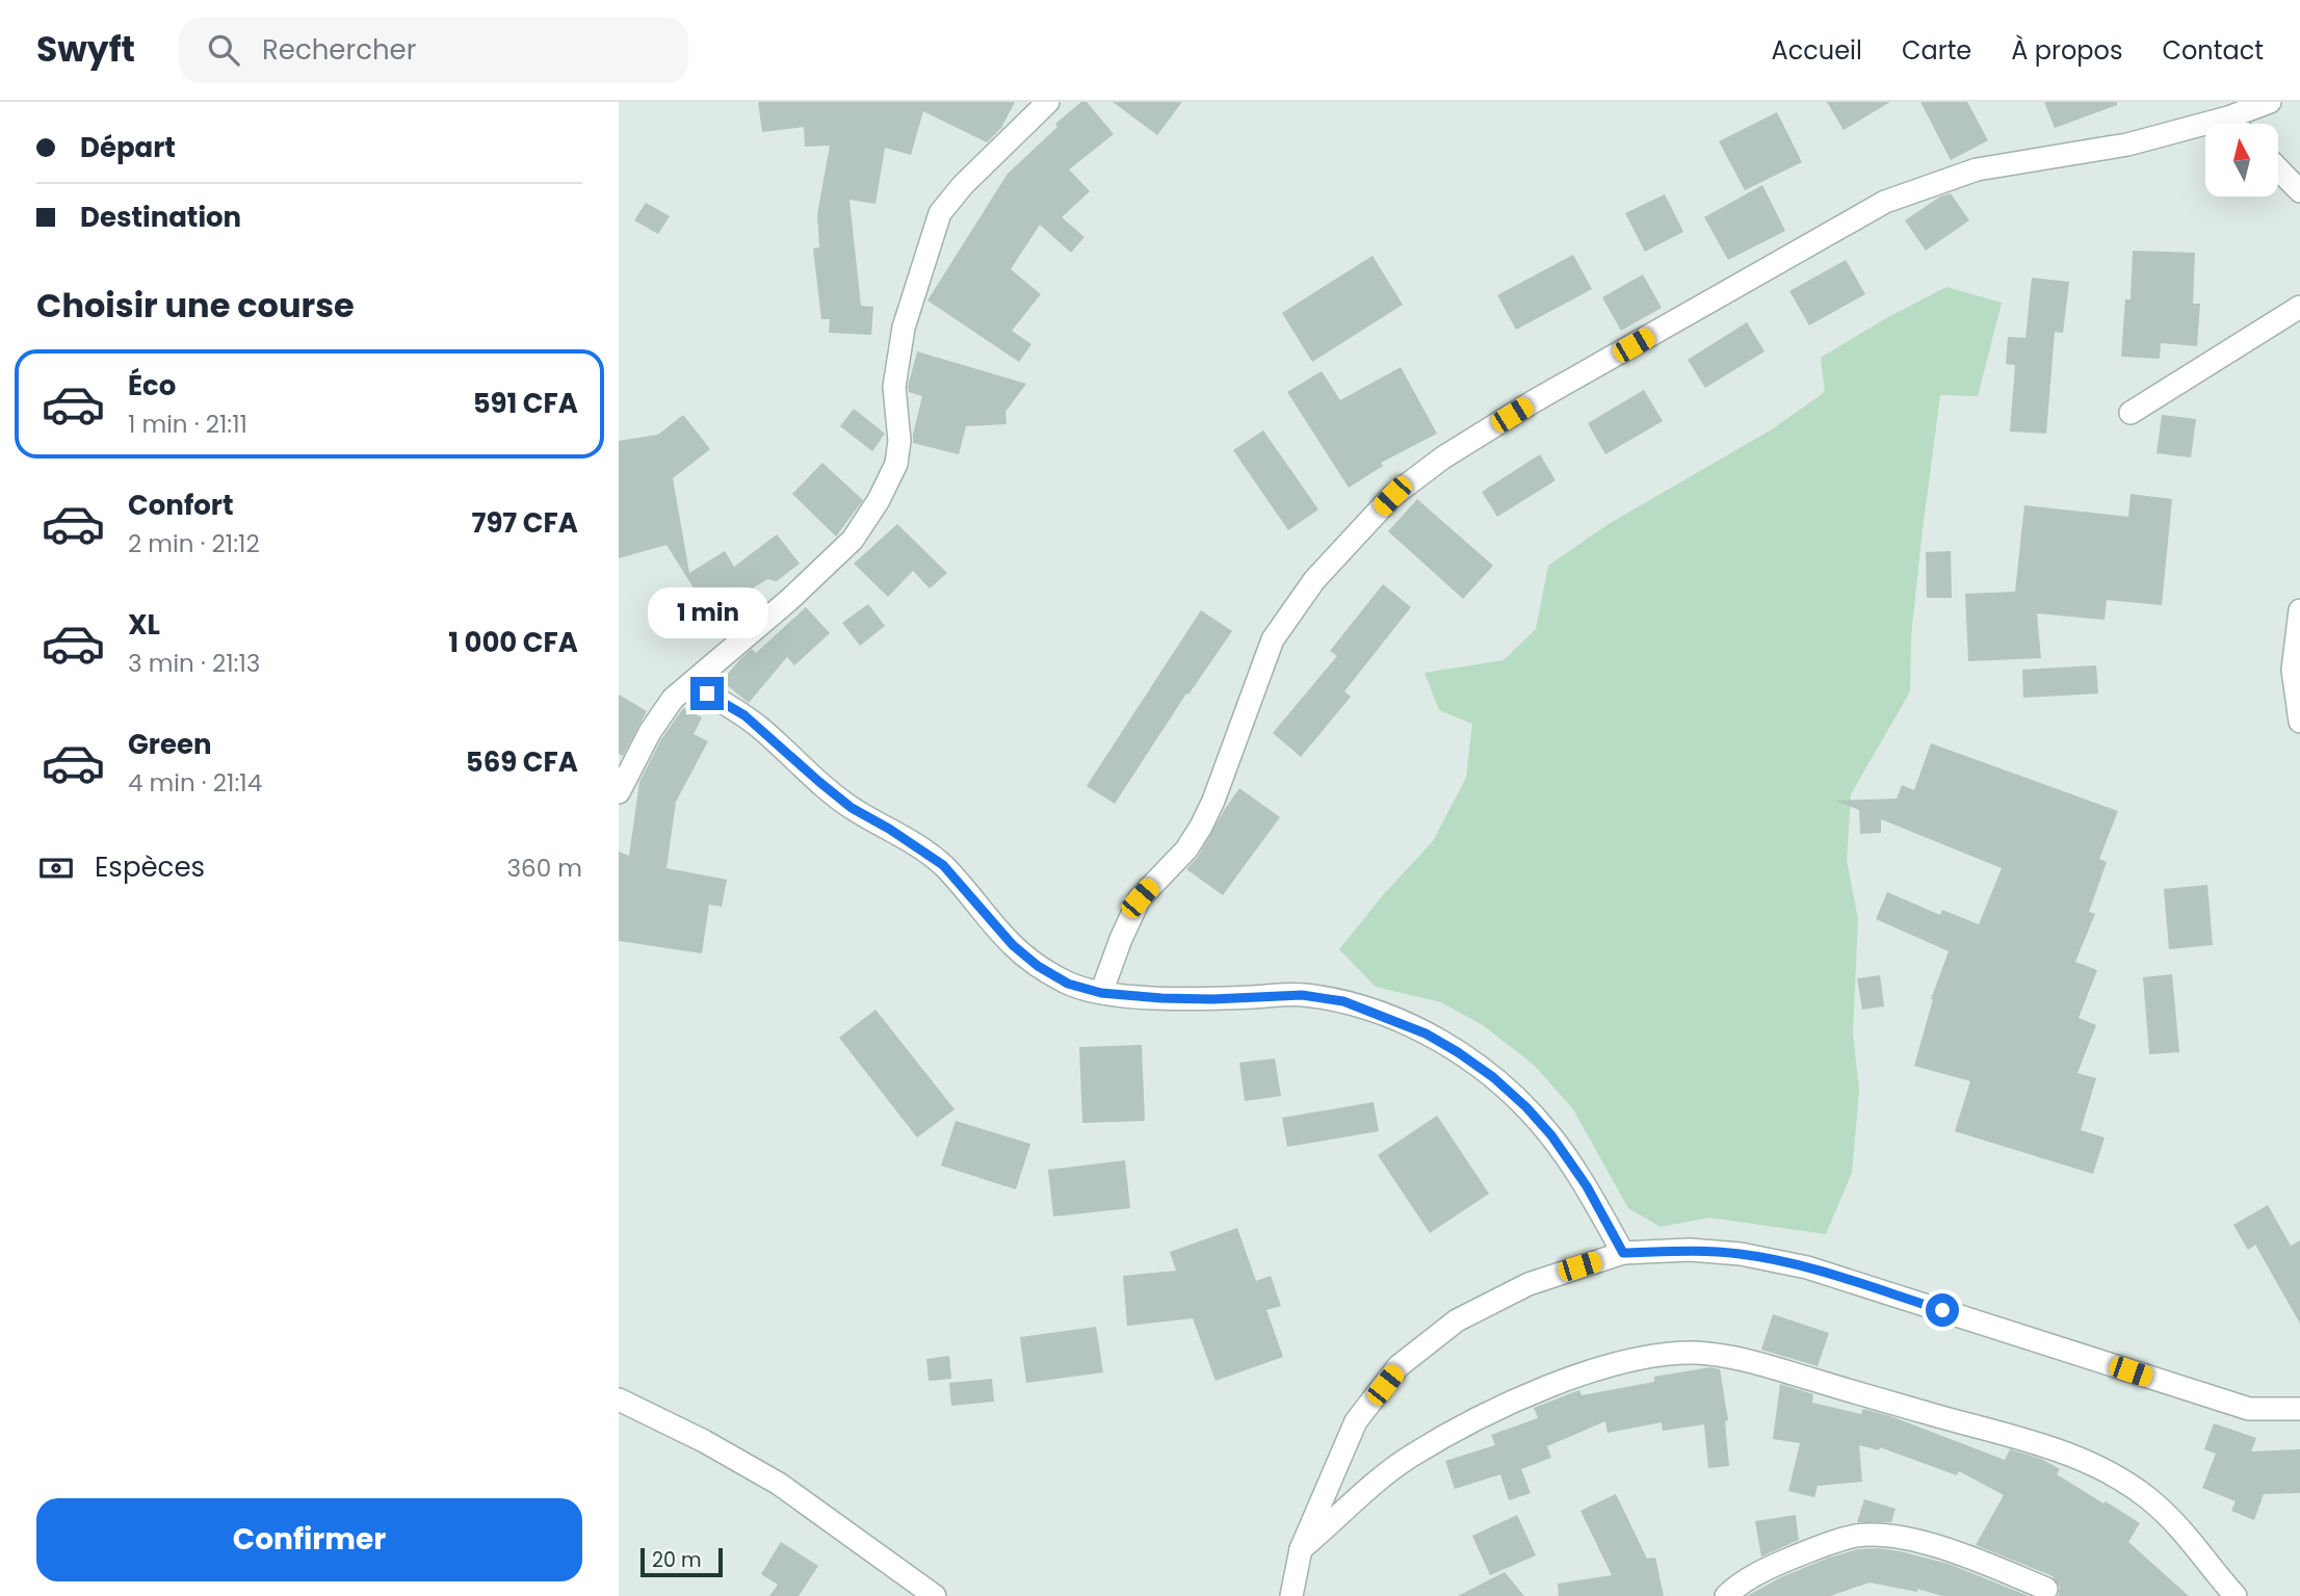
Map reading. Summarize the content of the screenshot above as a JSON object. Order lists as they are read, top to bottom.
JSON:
{
  "scale_bar": "20 m",
  "north": "top",
  "page": {
    "header": "Swyft",
    "search": "Rechercher",
    "nav": [
      "Accueil",
      "Carte",
      "À propos",
      "Contact"
    ],
    "banner": ["Départ", "Destination"],
    "heading": "Choisir une course",
    "list": [
      {
        "name": "Éco",
        "note": "1 min · 21:11",
        "value": "591 CFA"
      },
      {
        "name": "Confort",
        "note": "2 min · 21:12",
        "value": "797 CFA"
      },
      {
        "name": "XL",
        "note": "3 min · 21:13",
        "value": "1 000 CFA"
      },
      {
        "name": "Green",
        "note": "4 min · 21:14",
        "value": "569 CFA"
      }
    ],
    "bubble": "1 min",
    "pay": ["Espèces", "360 m"],
    "buttons": "Confirmer",
    "scale": "20 m"
  }
}
